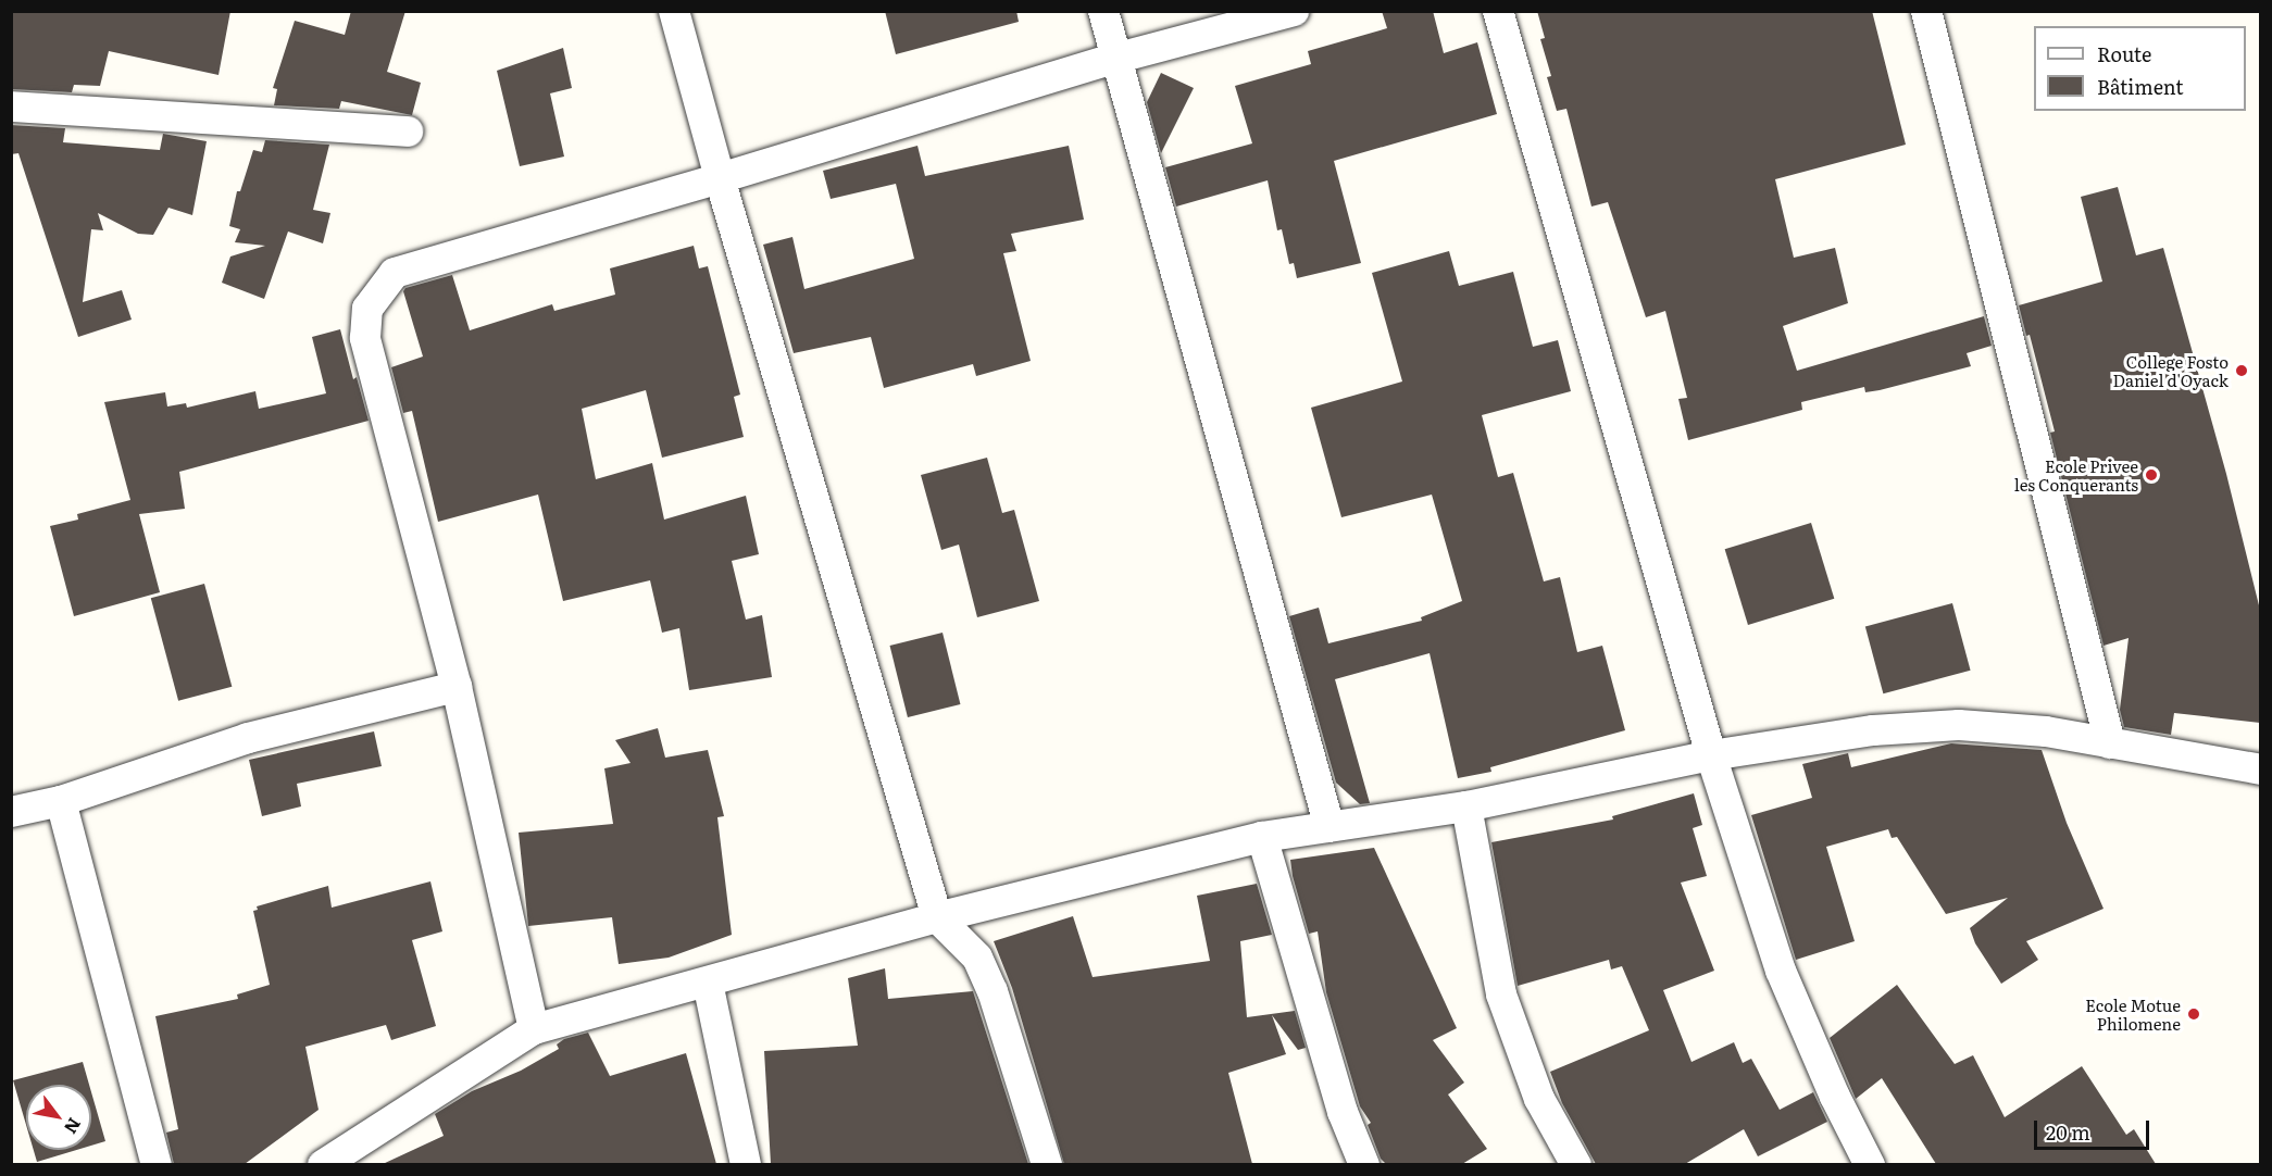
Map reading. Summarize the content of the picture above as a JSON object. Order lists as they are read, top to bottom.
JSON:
{
  "places": ["College Fosto Daniel d'Oyack", "Ecole Privee les Conquerants", "Ecole Motue Philomene"],
  "legend": ["Route", "Bâtiment"],
  "scale_bar": "20 m",
  "north": "bottom right"
}
